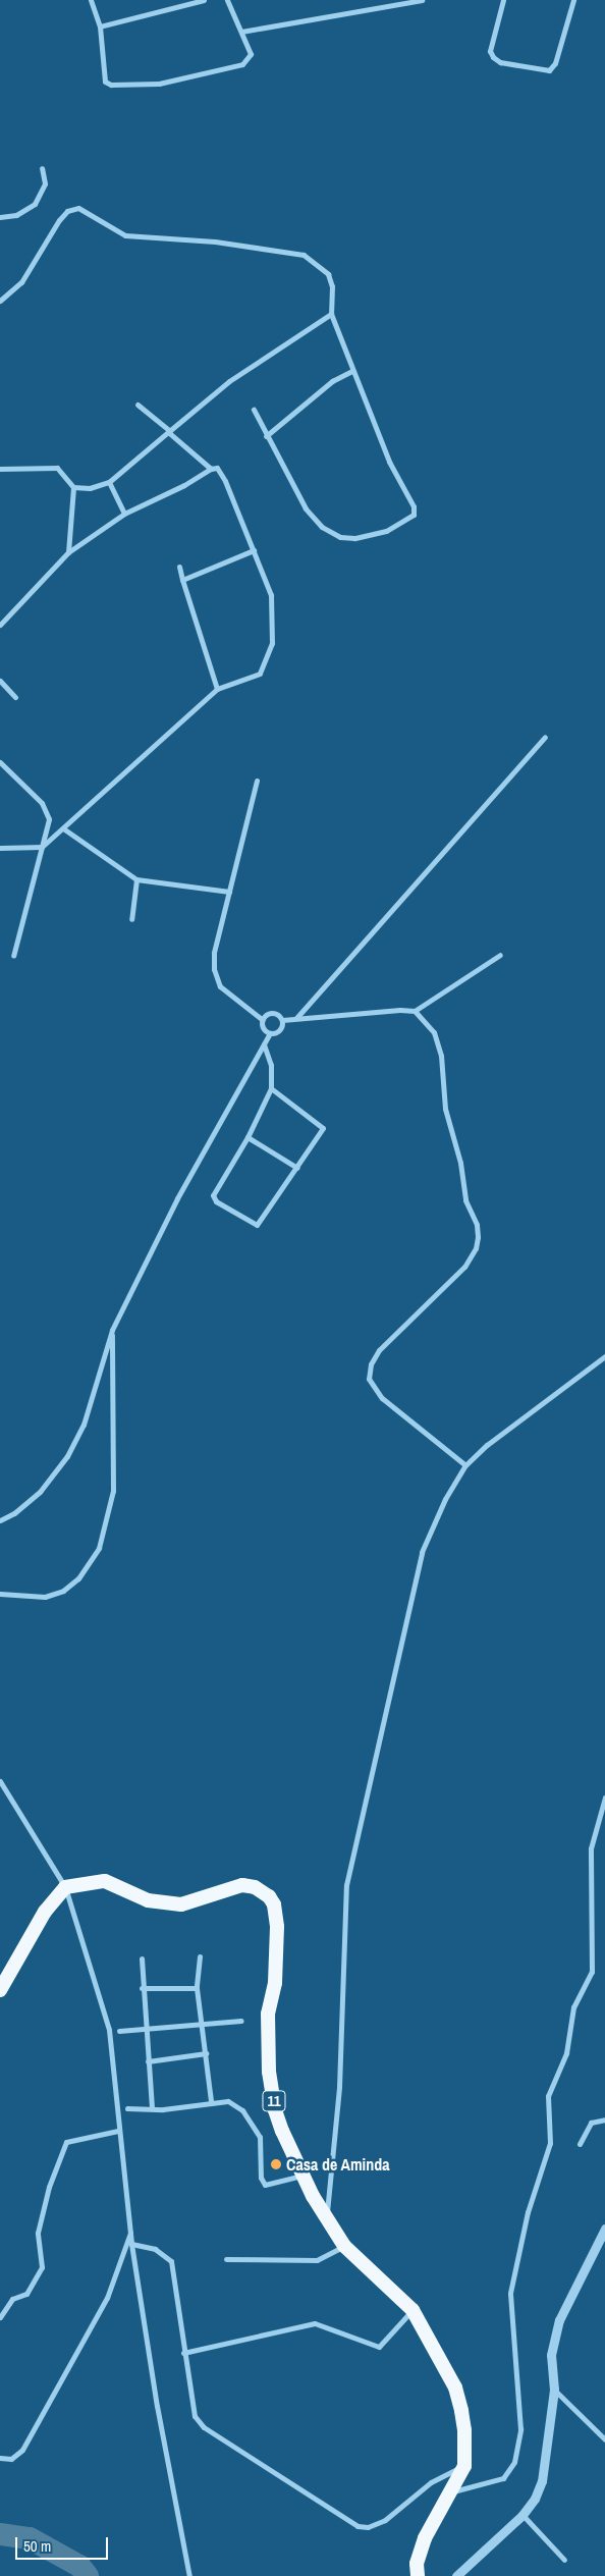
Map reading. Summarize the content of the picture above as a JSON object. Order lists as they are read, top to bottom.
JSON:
{
  "streets": {
    "highway": ["11"]
  },
  "places": ["Casa de Aminda"],
  "scale_bar": "50 m"
}
